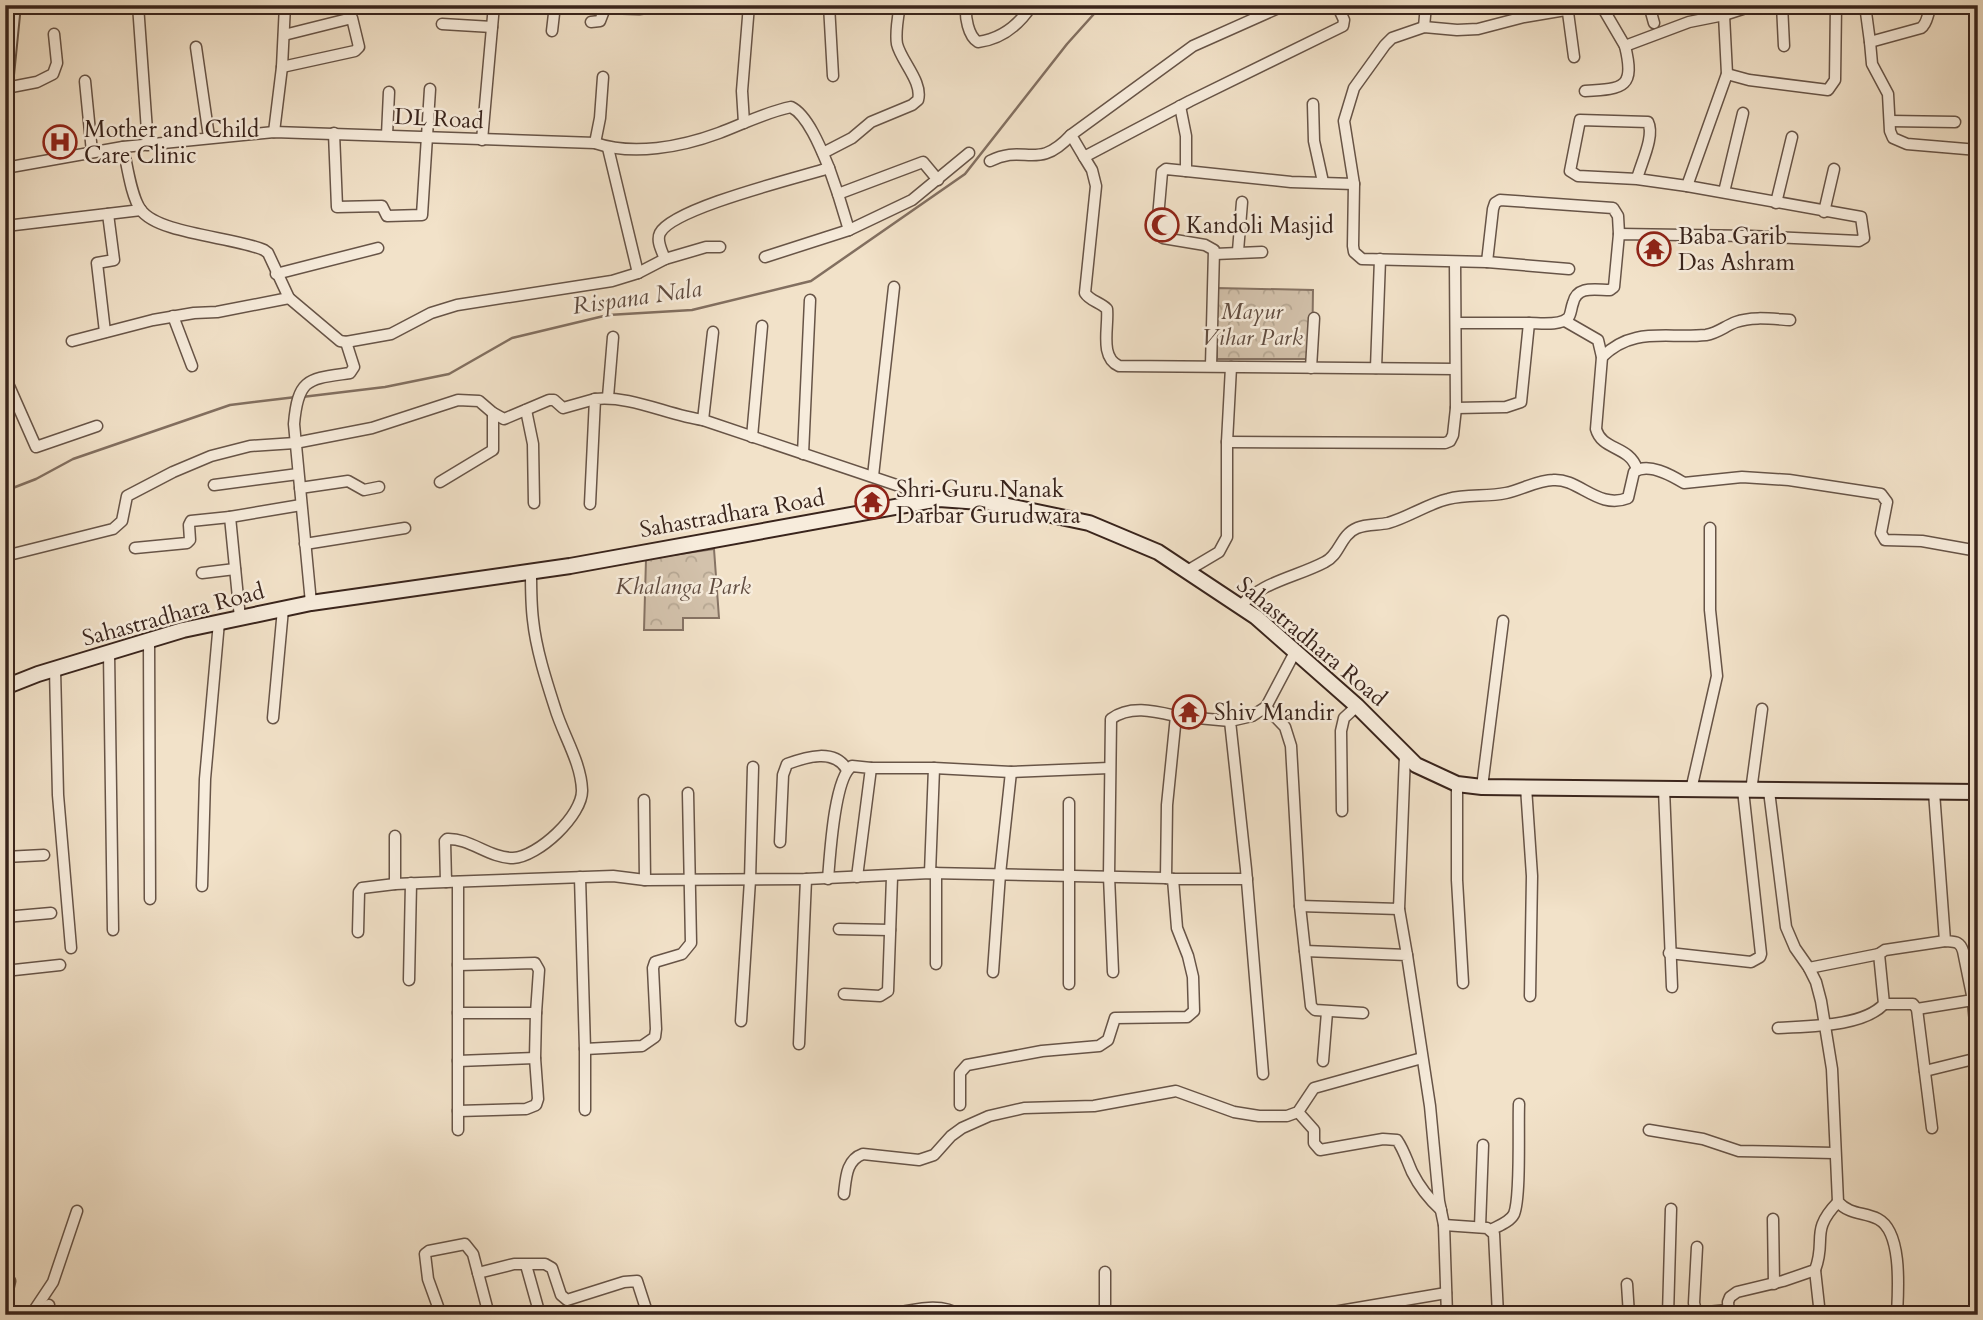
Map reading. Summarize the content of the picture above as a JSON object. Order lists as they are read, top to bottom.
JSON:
{
  "streets": {
    "main road": ["Sahastradhara Road"],
    "street": ["DL Road"]
  },
  "water": ["Rispana Nala"],
  "parks": ["Mayur Vihar Park", "Khalanga Park"],
  "places": {
    "hospital": ["Mother and Child Care Clinic"],
    "mosque": ["Kandoli Masjid"],
    "temple": ["Baba Garib Das Ashram", "Shri Guru Nanak Darbar Gurudwara", "Shiv Mandir"]
  }
}
